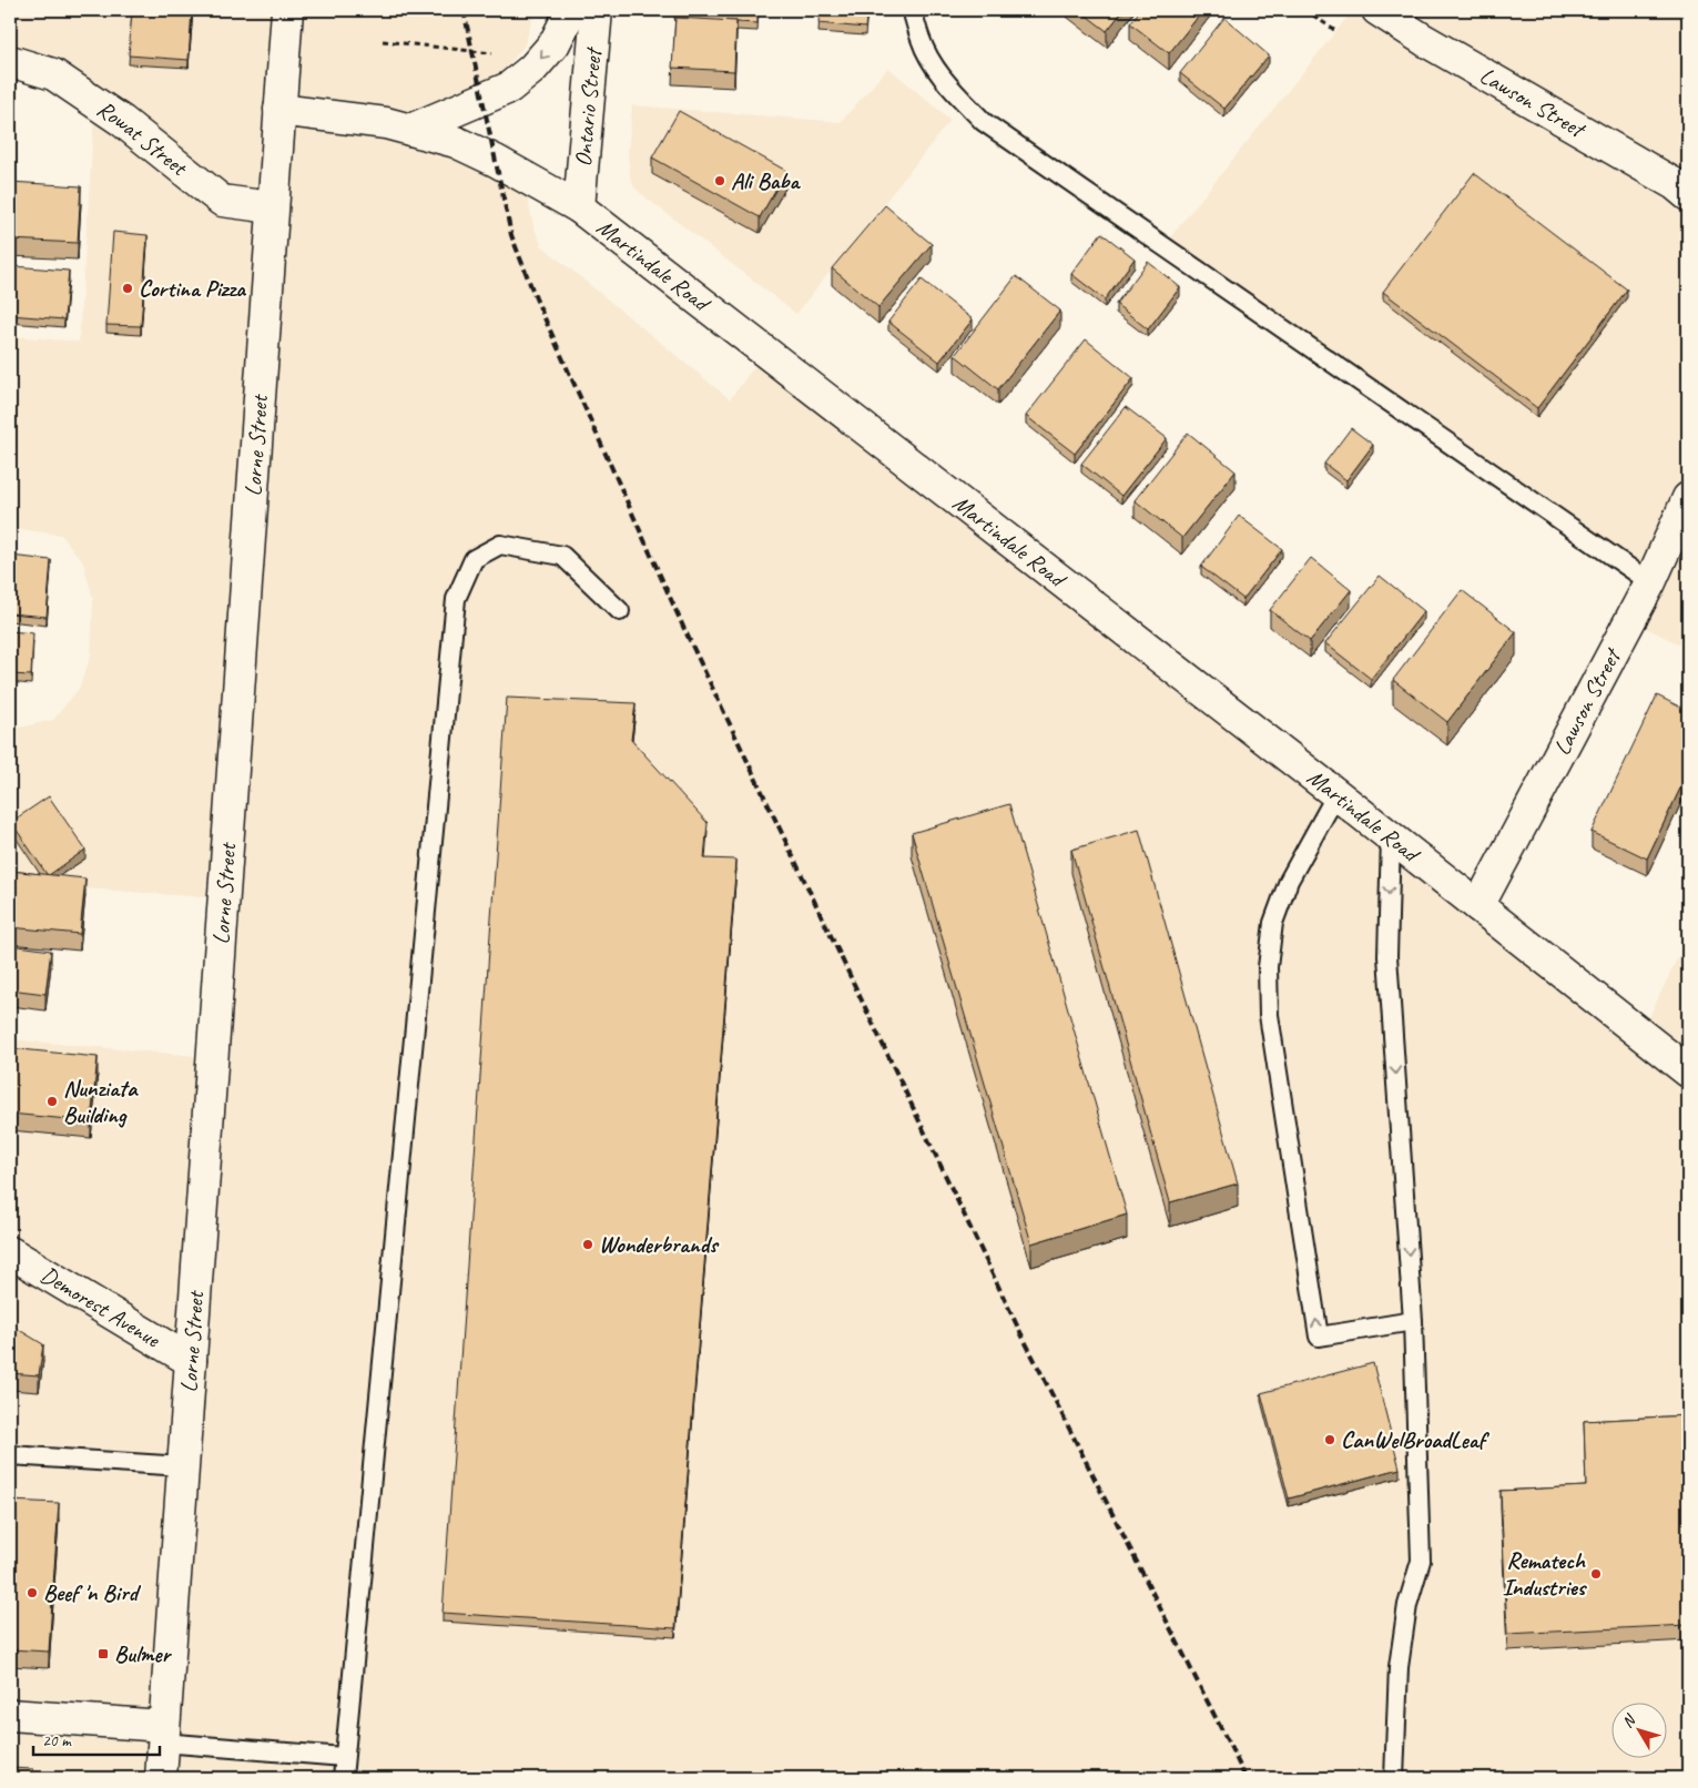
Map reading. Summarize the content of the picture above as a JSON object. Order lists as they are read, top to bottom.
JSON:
{
  "streets": {
    "street": [
      "Lawson Street",
      "Ontario Street",
      "Rowat Street",
      "Martindale Road",
      "Lorne Street",
      "Demorest Avenue"
    ]
  },
  "crossings": [
    ["Lawson Street", "Martindale Road"],
    ["Ontario Street", "Martindale Road"],
    ["Rowat Street", "Lorne Street"],
    ["Martindale Road", "Lorne Street"],
    ["Lorne Street", "Demorest Avenue"]
  ],
  "places": {
    "other": [
      "Ali Baba",
      "Cortina Pizza",
      "Nunziata Building",
      "Wonderbrands",
      "CanWelBroadLeaf",
      "Rematech Industries",
      "Beef 'n Bird"
    ],
    "transit": ["Bulmer"]
  },
  "scale_bar": "20 m",
  "north": "top left"
}
